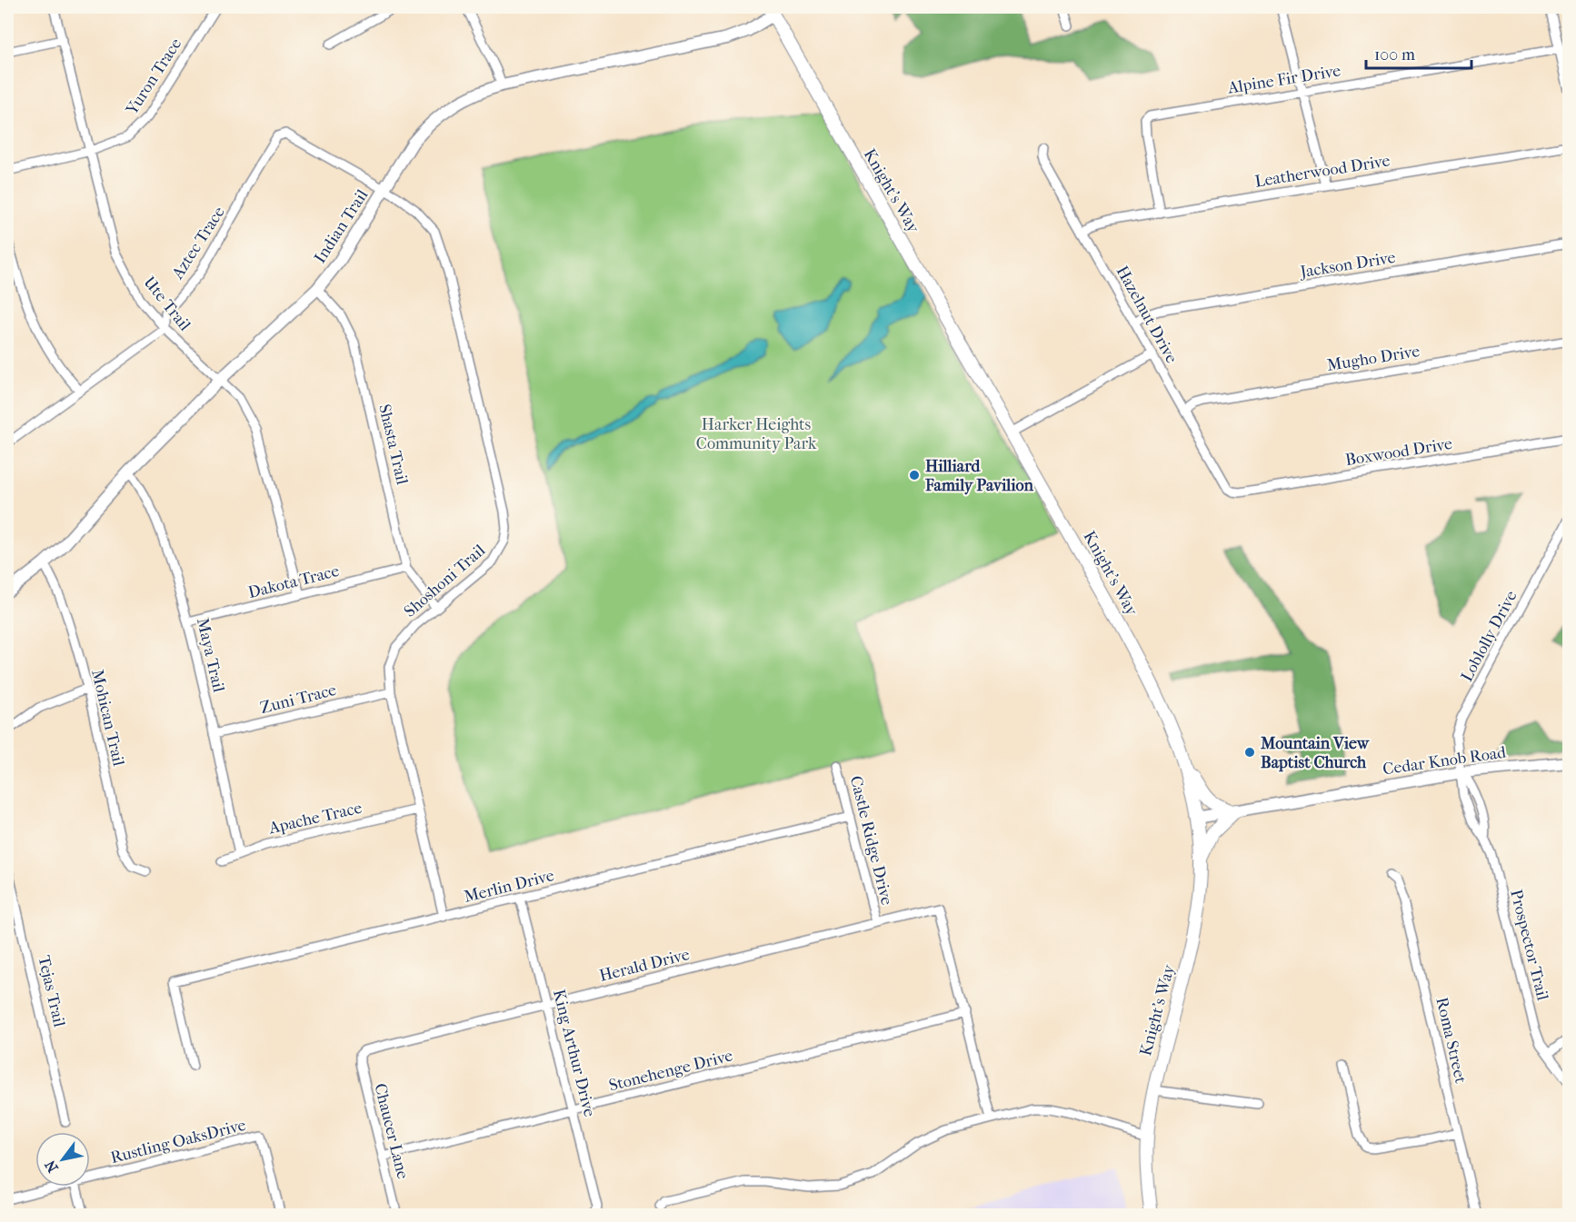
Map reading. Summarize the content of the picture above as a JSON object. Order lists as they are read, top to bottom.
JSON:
{
  "streets": {
    "main road": ["Knight's Way"],
    "street": [
      "Yuron Trace",
      "Alpine Fir Drive",
      "Leatherwood Drive",
      "Indian Trail",
      "Aztec Trace",
      "Jackson Drive",
      "Ute Trail",
      "Hazelnut Drive",
      "Mugho Drive",
      "Shasta Trail",
      "Boxwood Drive",
      "Shoshoni Trail",
      "Dakota Trace",
      "Loblolly Drive",
      "Maya Trail",
      "Zuni Trace",
      "Mohican Trail",
      "Cedar Knob Road",
      "Apache Trace",
      "Castle Ridge Drive",
      "Merlin Drive",
      "Prospector Trail",
      "Herald Drive",
      "Tejas Trail",
      "Roma Street",
      "King Arthur Drive",
      "Stonehenge Drive",
      "Chaucer Lane",
      "Rustling OaksDrive"
    ]
  },
  "crossings": [
    ["Yuron Trace", "Ute Trail"],
    ["Alpine Fir Drive", "Leatherwood Drive"],
    ["Leatherwood Drive", "Hazelnut Drive"],
    ["Knight's Way", "Indian Trail"],
    ["Knight's Way", "Cedar Knob Road"],
    ["Indian Trail", "Aztec Trace"],
    ["Indian Trail", "Ute Trail"],
    ["Indian Trail", "Shasta Trail"],
    ["Indian Trail", "Shoshoni Trail"],
    ["Indian Trail", "Maya Trail"],
    ["Indian Trail", "Mohican Trail"],
    ["Aztec Trace", "Ute Trail"],
    ["Aztec Trace", "Shoshoni Trail"],
    ["Jackson Drive", "Hazelnut Drive"],
    ["Ute Trail", "Dakota Trace"],
    ["Hazelnut Drive", "Mugho Drive"],
    ["Hazelnut Drive", "Boxwood Drive"],
    ["Shasta Trail", "Shoshoni Trail"],
    ["Shasta Trail", "Dakota Trace"],
    ["Shoshoni Trail", "Zuni Trace"],
    ["Shoshoni Trail", "Apache Trace"],
    ["Shoshoni Trail", "Merlin Drive"],
    ["Dakota Trace", "Maya Trail"],
    ["Loblolly Drive", "Cedar Knob Road"],
    ["Loblolly Drive", "Prospector Trail"],
    ["Maya Trail", "Zuni Trace"],
    ["Maya Trail", "Apache Trace"],
    ["Cedar Knob Road", "Prospector Trail"],
    ["Castle Ridge Drive", "Merlin Drive"],
    ["Castle Ridge Drive", "Herald Drive"],
    ["Merlin Drive", "King Arthur Drive"],
    ["Herald Drive", "King Arthur Drive"],
    ["Herald Drive", "Stonehenge Drive"],
    ["Herald Drive", "Chaucer Lane"],
    ["King Arthur Drive", "Stonehenge Drive"],
    ["Stonehenge Drive", "Chaucer Lane"]
  ],
  "parks": ["Harker Heights Community Park"],
  "places": ["Hilliard Family Pavilion", "Mountain View Baptist Church"],
  "scale_bar": "100 m",
  "north": "bottom left"
}
